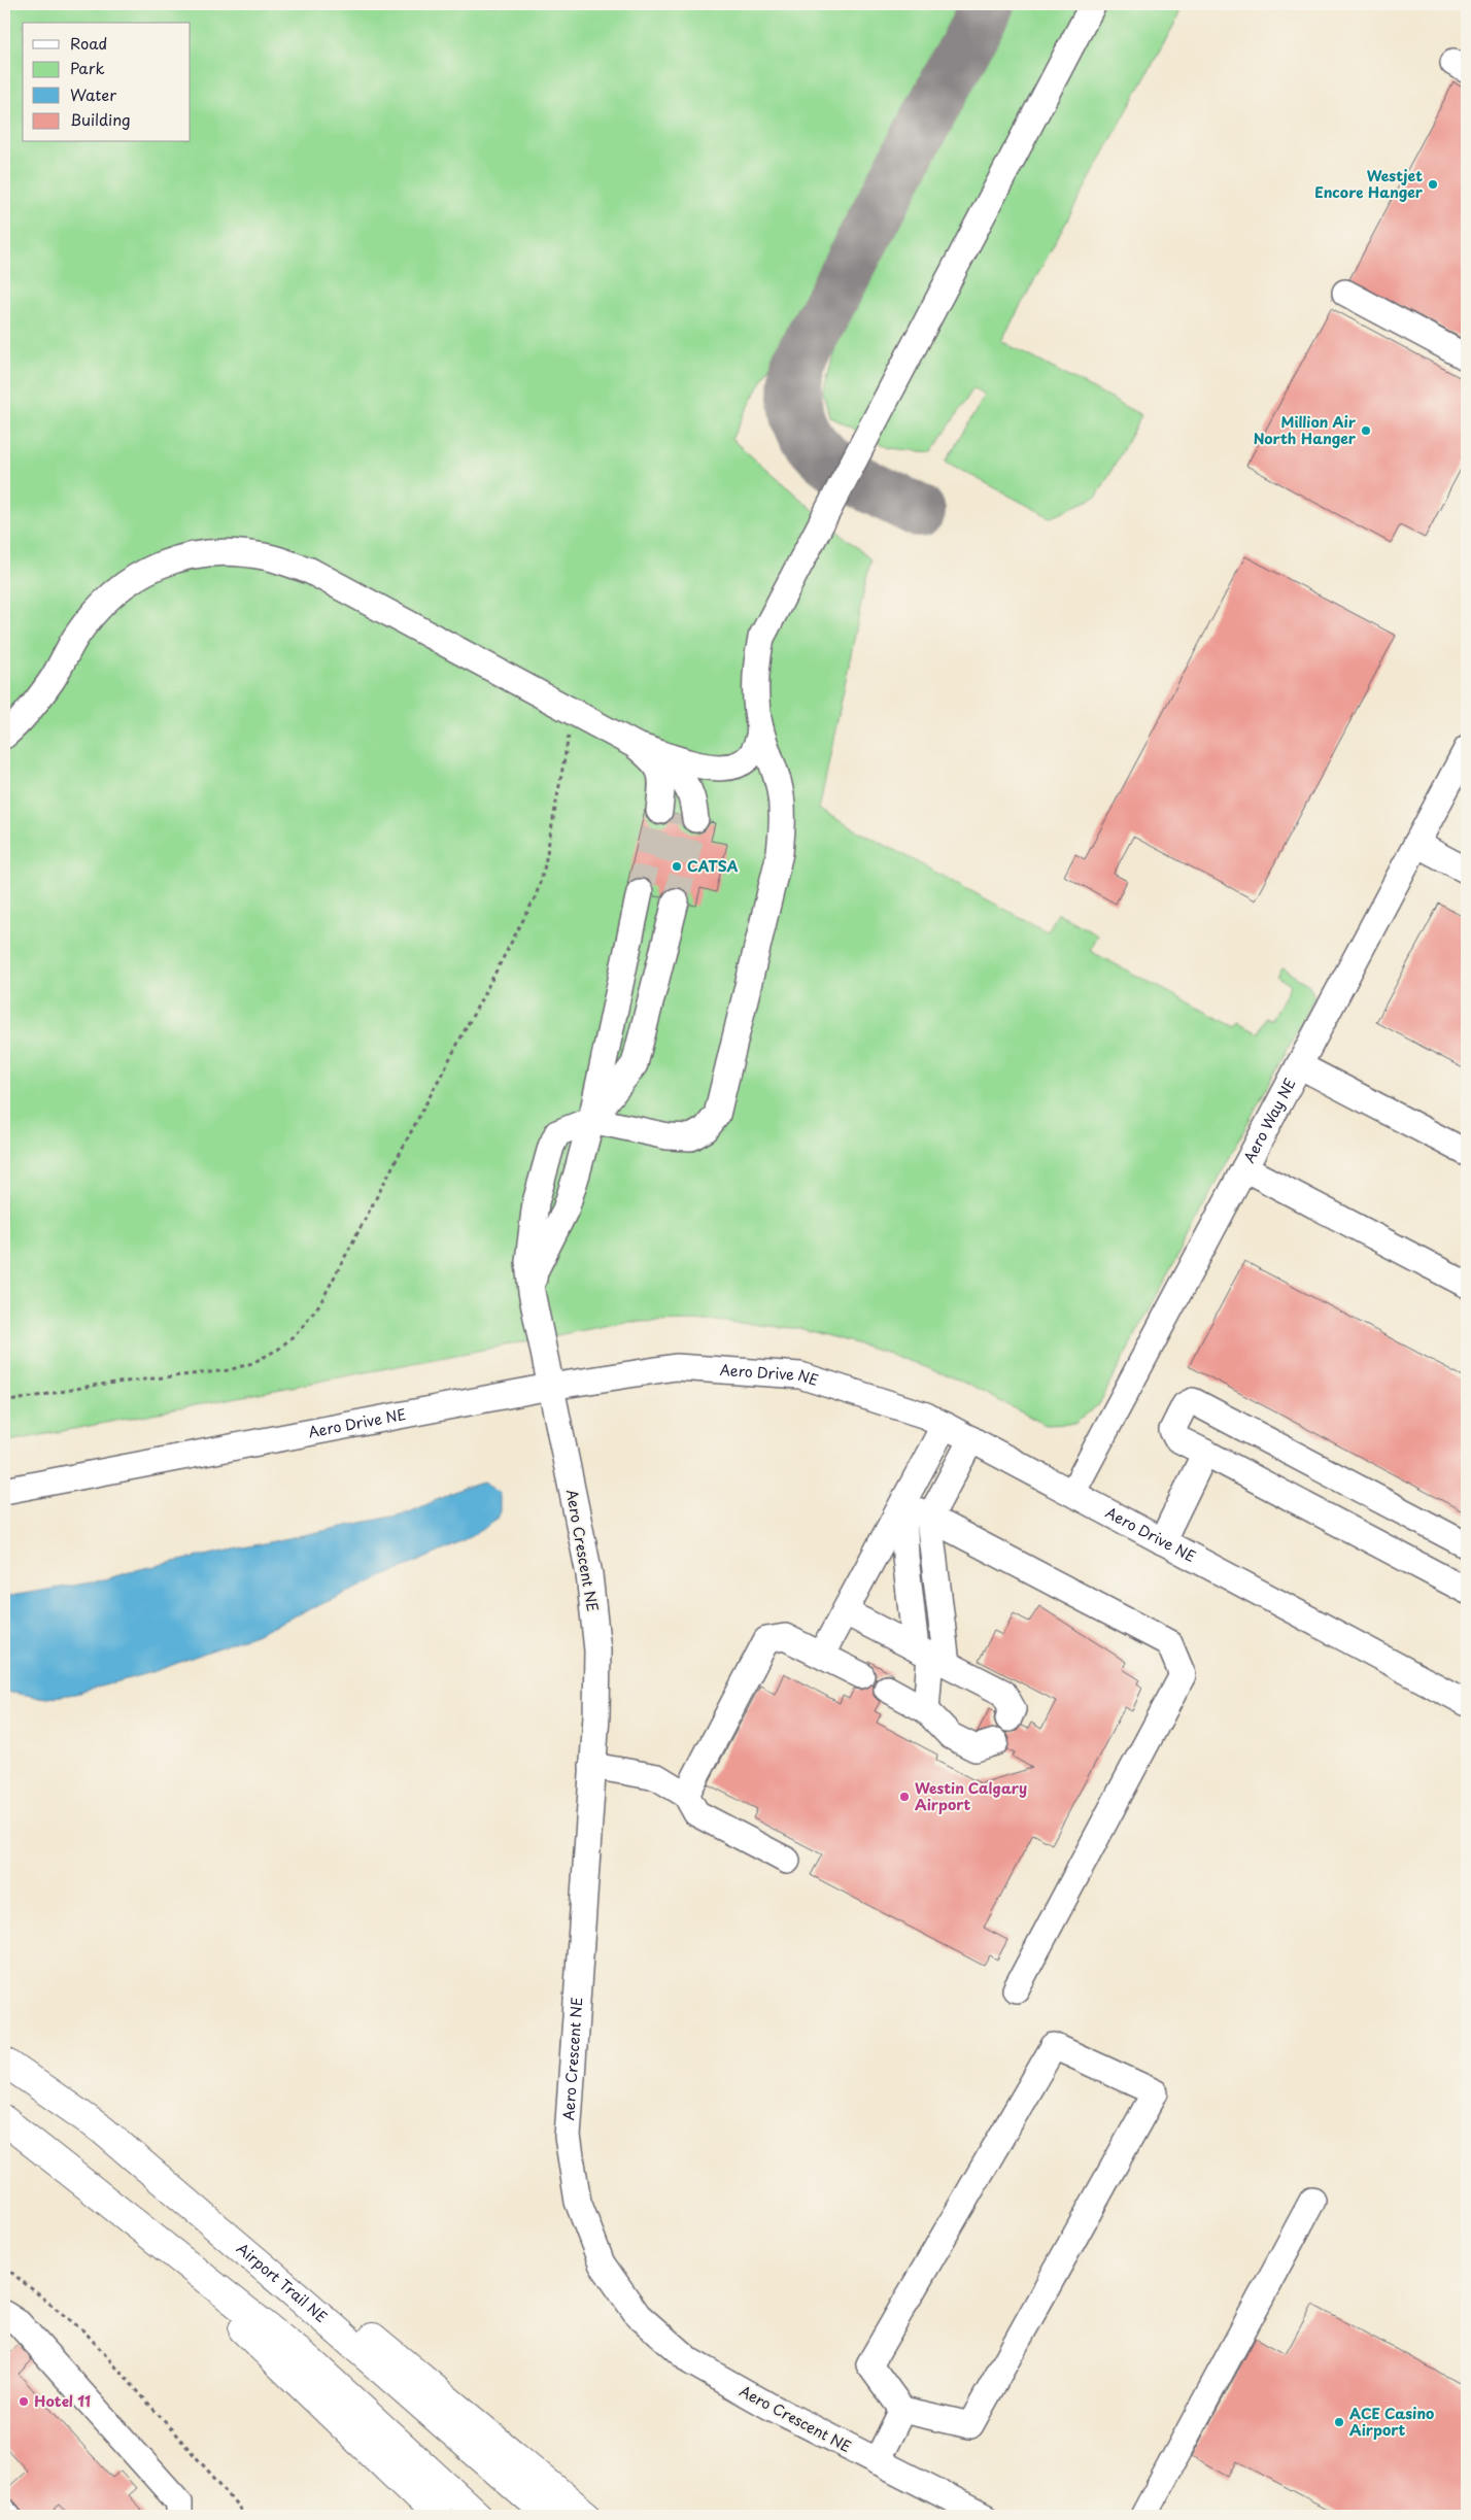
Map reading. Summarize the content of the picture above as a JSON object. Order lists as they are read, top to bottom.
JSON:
{
  "streets": {
    "highway": ["Airport Trail NE"],
    "street": ["Aero Way NE", "Aero Drive NE", "Aero Crescent NE"]
  },
  "crossings": [
    ["Aero Way NE", "Aero Drive NE"],
    ["Aero Drive NE", "Aero Crescent NE"]
  ],
  "places": [
    "Westjet Encore Hanger",
    "Million Air North Hanger",
    "CATSA",
    "Westin Calgary Airport",
    "Hotel 11",
    "ACE Casino Airport"
  ],
  "legend": [
    "Road",
    "Park",
    "Water",
    "Building"
  ]
}
